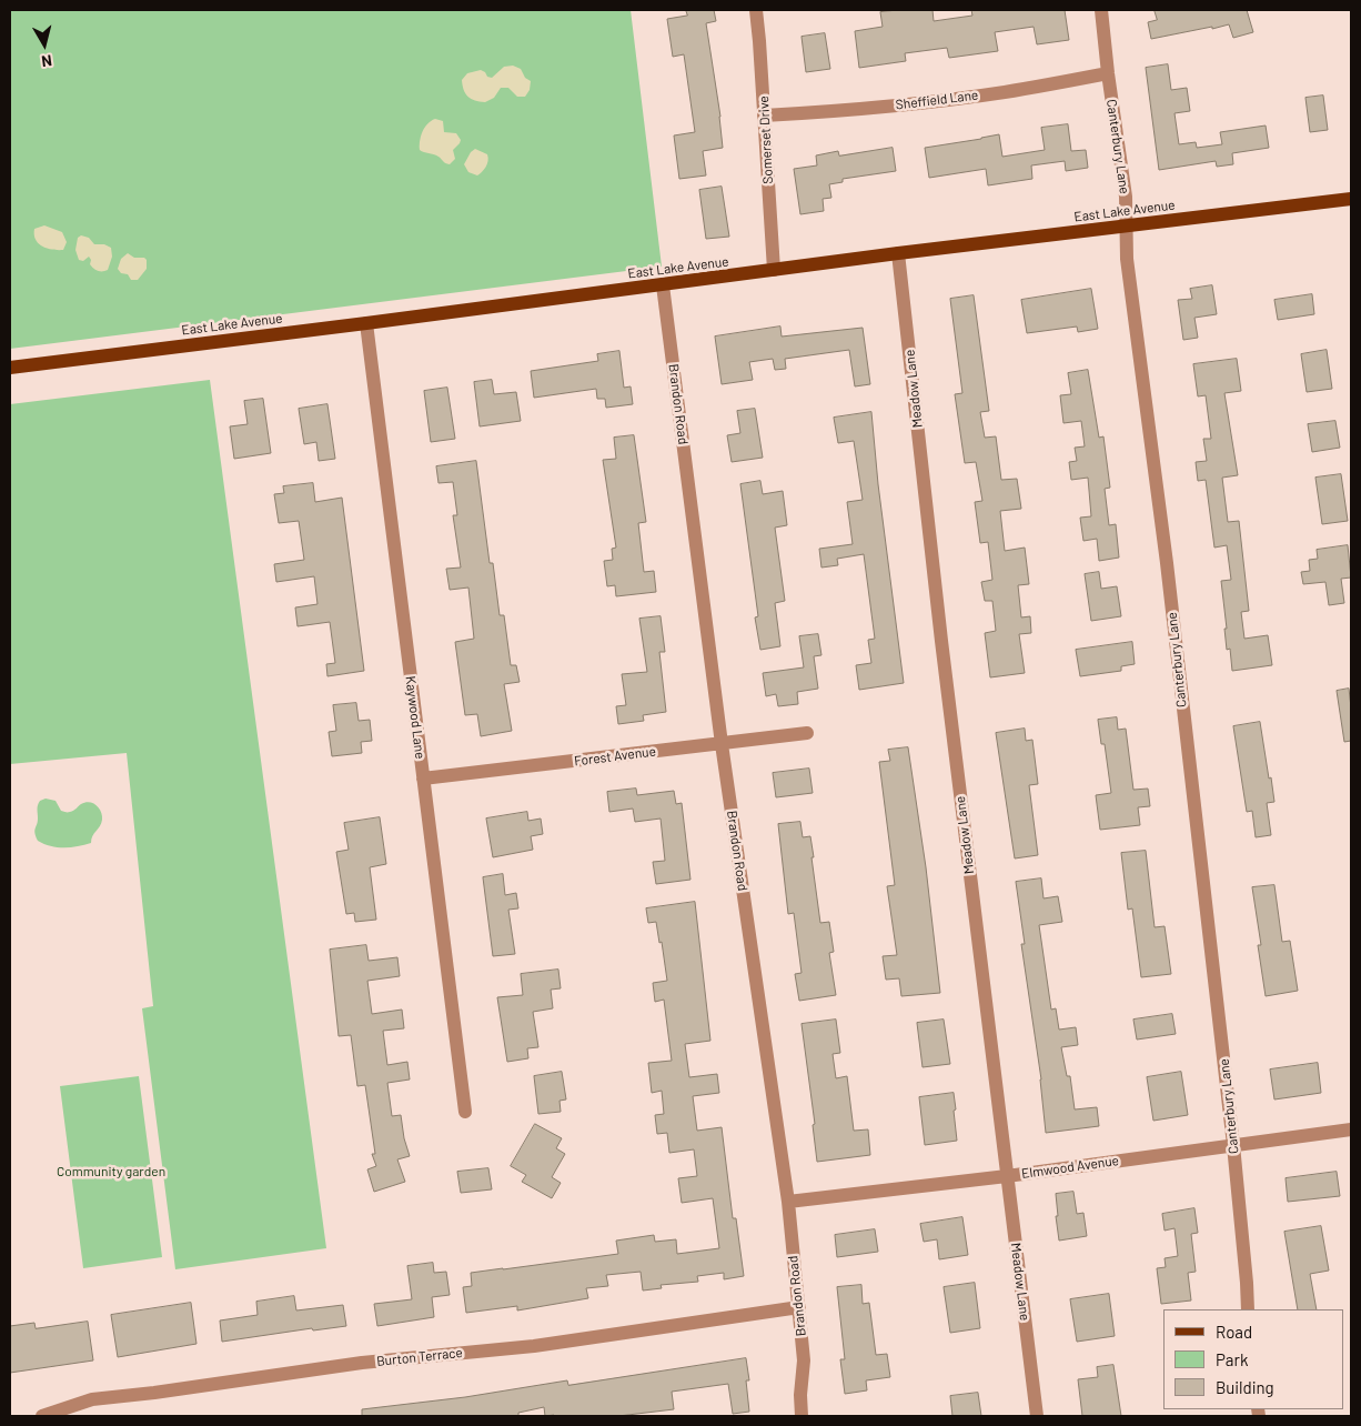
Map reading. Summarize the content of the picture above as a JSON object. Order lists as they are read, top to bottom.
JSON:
{
  "streets": {
    "main road": ["East Lake Avenue"],
    "street": [
      "Sheffield Lane",
      "Somerset Drive",
      "Canterbury Lane",
      "Meadow Lane",
      "Brandon Road",
      "Kaywood Lane",
      "Forest Avenue",
      "Elmwood Avenue",
      "Burton Terrace"
    ]
  },
  "crossings": [
    ["Sheffield Lane", "Somerset Drive"],
    ["Sheffield Lane", "Canterbury Lane"],
    ["Somerset Drive", "East Lake Avenue"],
    ["Canterbury Lane", "East Lake Avenue"],
    ["Canterbury Lane", "Elmwood Avenue"],
    ["East Lake Avenue", "Meadow Lane"],
    ["East Lake Avenue", "Brandon Road"],
    ["East Lake Avenue", "Kaywood Lane"],
    ["Meadow Lane", "Elmwood Avenue"],
    ["Brandon Road", "Forest Avenue"],
    ["Brandon Road", "Elmwood Avenue"],
    ["Brandon Road", "Burton Terrace"],
    ["Kaywood Lane", "Forest Avenue"]
  ],
  "parks": ["Community garden"],
  "legend": ["Road", "Park", "Building"],
  "north": "bottom"
}
